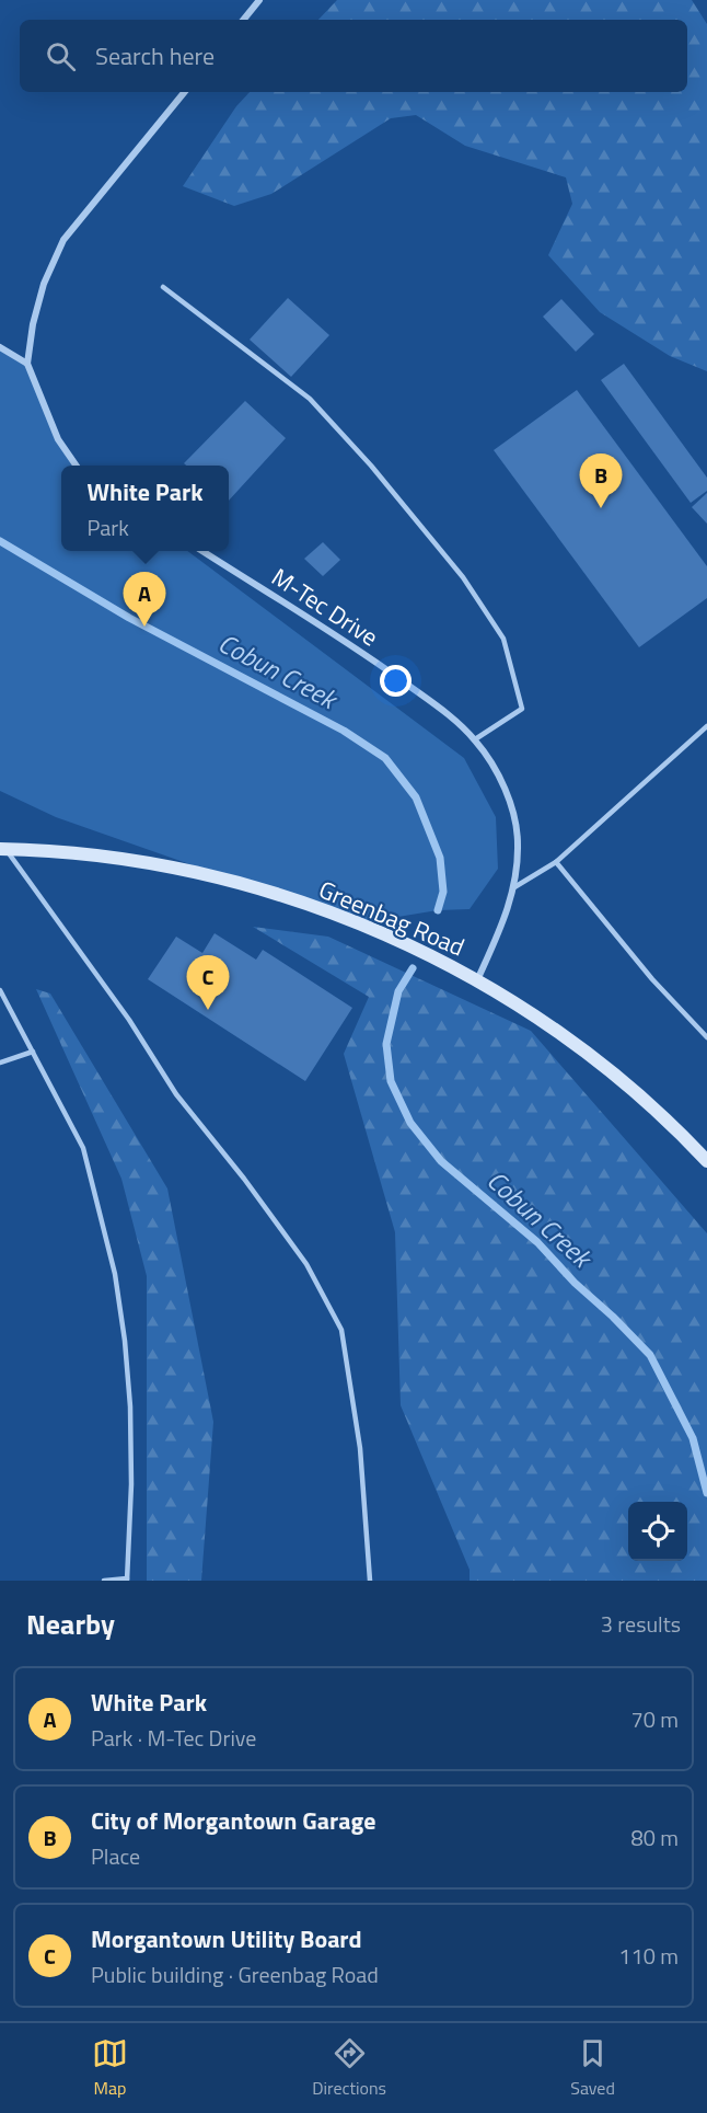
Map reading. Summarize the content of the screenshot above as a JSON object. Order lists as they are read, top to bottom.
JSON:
{
  "streets": {
    "main road": ["Greenbag Road"],
    "street": ["M-Tec Drive"]
  },
  "crossings": [
    ["M-Tec Drive", "Greenbag Road"]
  ],
  "water": ["Cobun Creek"],
  "page": {
    "search": "Search here",
    "pins": ["B", "A", "C"],
    "popup": ["White Park", "Park"],
    "heading": ["Nearby", "3 results"],
    "list": [
      {
        "mark": "A",
        "name": "White Park",
        "note": "Park · M-Tec Drive",
        "value": "70 m"
      },
      {
        "mark": "B",
        "name": "City of Morgantown Garage",
        "note": "Place",
        "value": "80 m"
      },
      {
        "mark": "C",
        "name": "Morgantown Utility Board",
        "note": "Public building · Greenbag Road",
        "value": "110 m"
      }
    ],
    "nav": ["Map", "Directions", "Saved"]
  }
}
